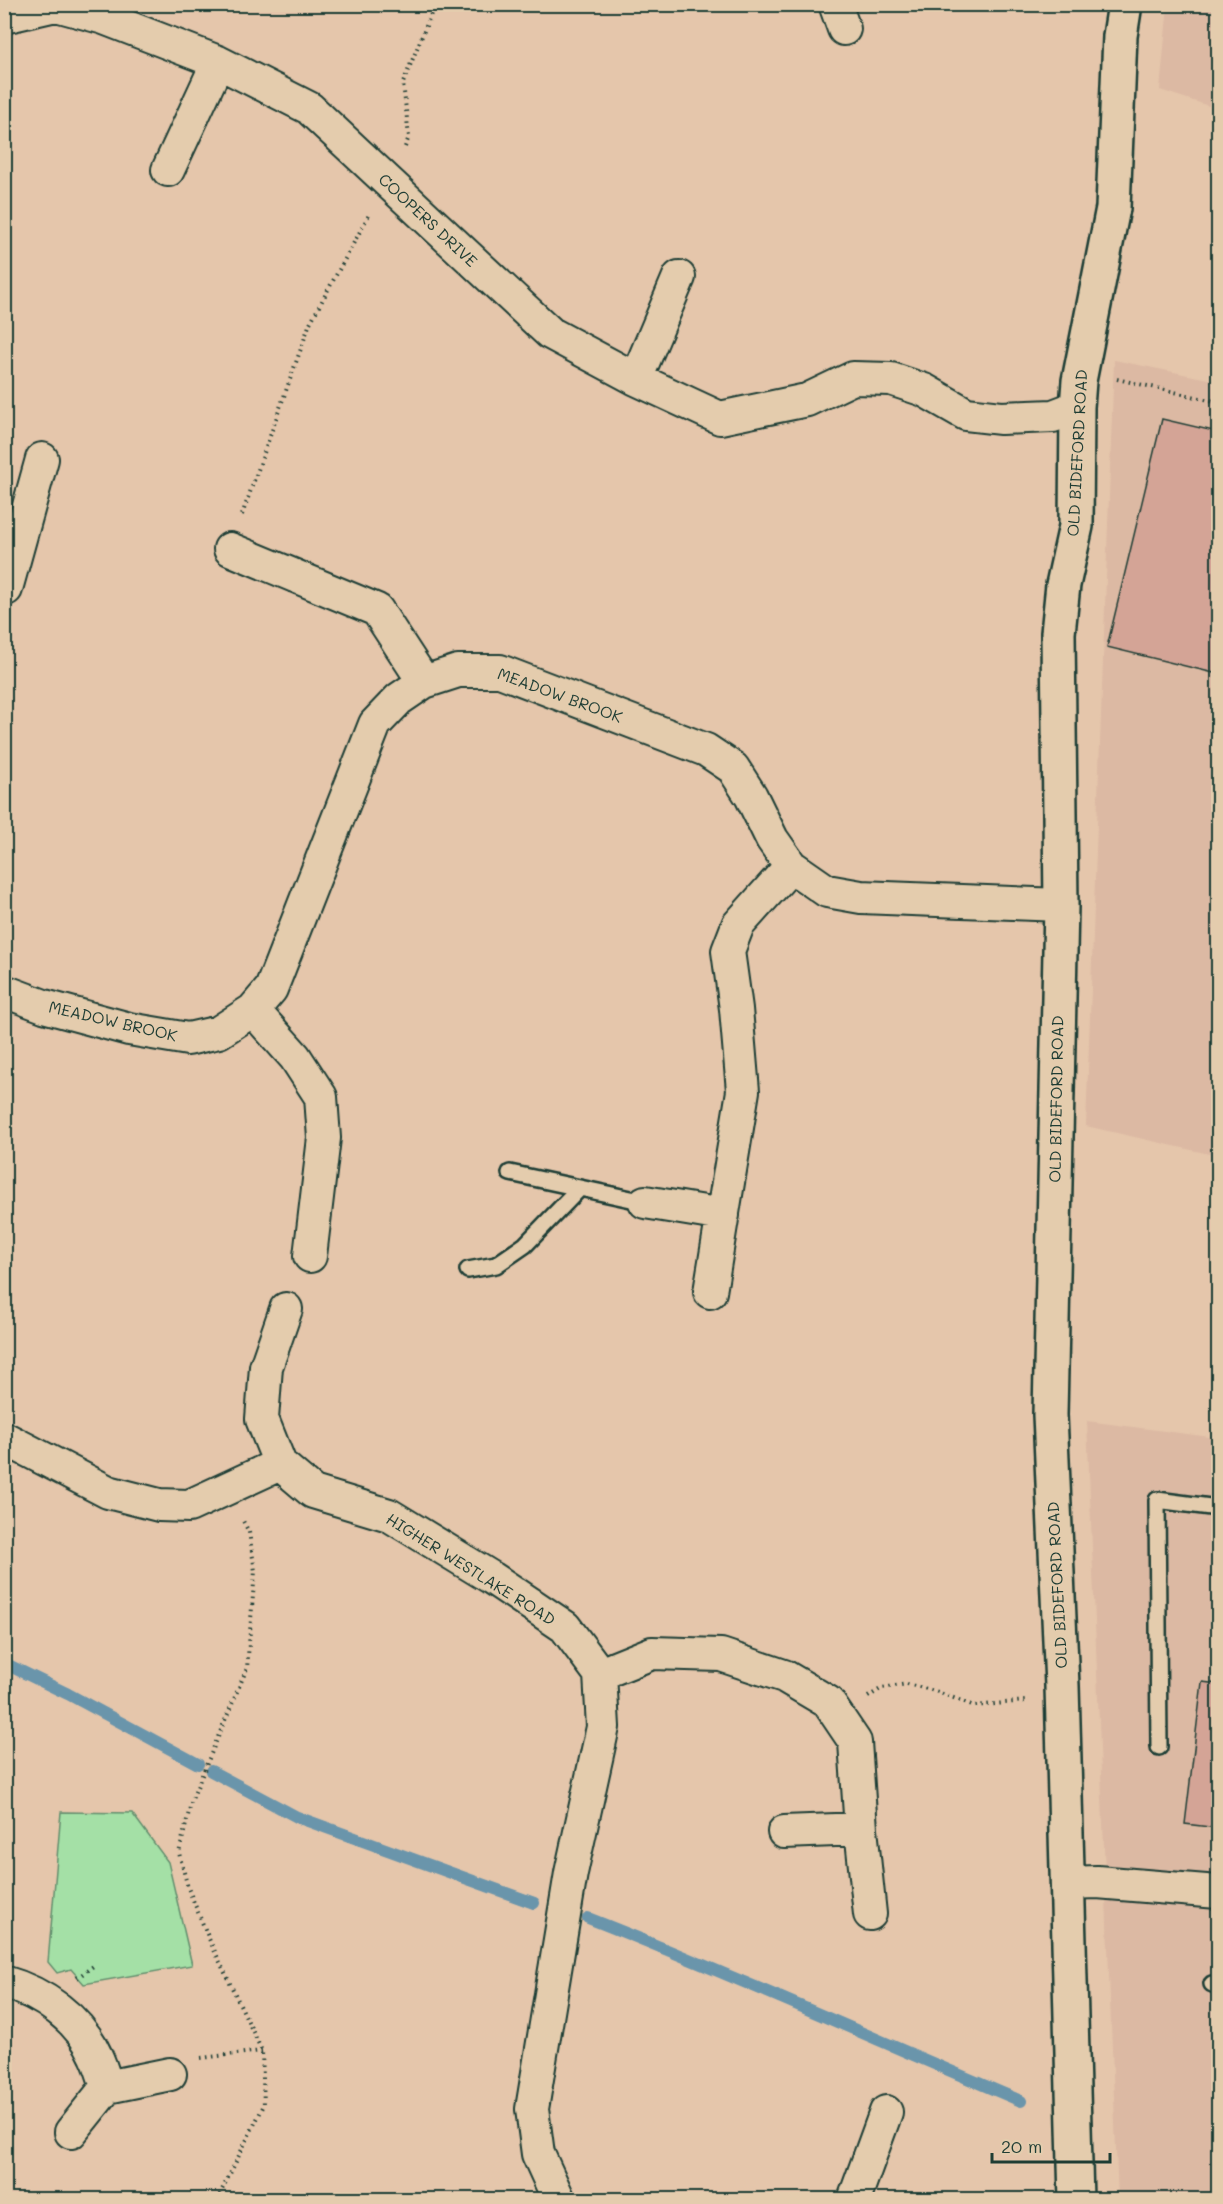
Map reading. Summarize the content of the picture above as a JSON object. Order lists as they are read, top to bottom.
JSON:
{
  "streets": {
    "street": [
      "COOPERS DRIVE",
      "OLD BIDEFORD ROAD",
      "MEADOW BROOK",
      "HIGHER WESTLAKE ROAD"
    ]
  },
  "crossings": [
    ["COOPERS DRIVE", "OLD BIDEFORD ROAD"],
    ["OLD BIDEFORD ROAD", "MEADOW BROOK"]
  ],
  "scale_bar": "20 m"
}
